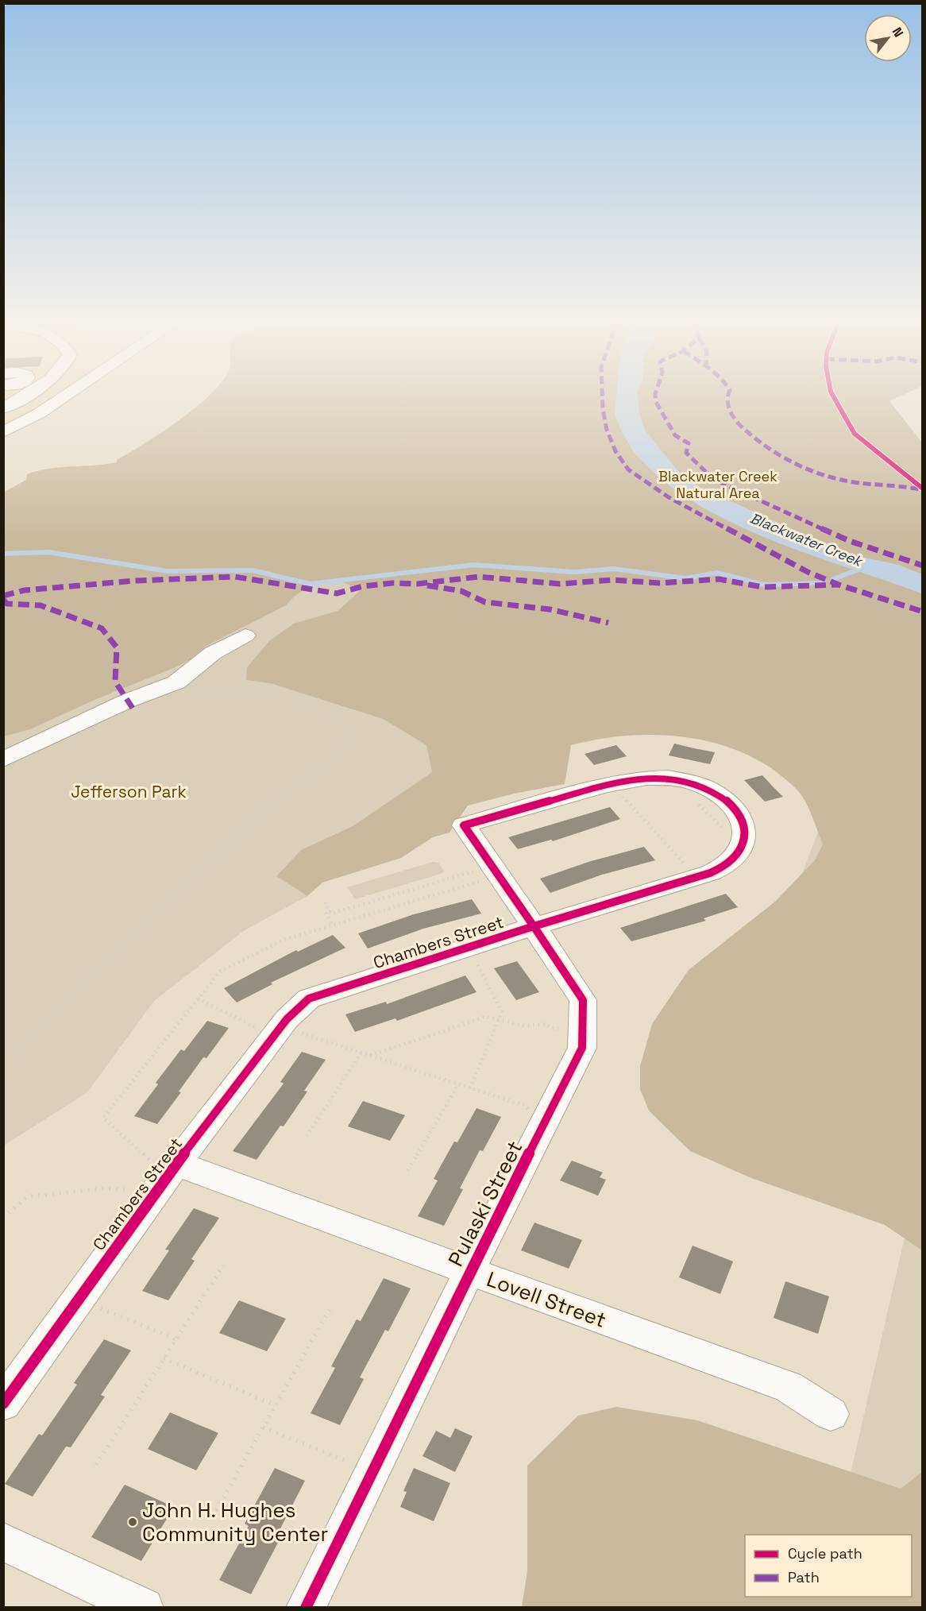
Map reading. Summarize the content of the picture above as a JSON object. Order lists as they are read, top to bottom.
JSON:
{
  "streets": {
    "street": ["Chambers Street", "Pulaski Street", "Lovell Street"]
  },
  "crossings": [
    ["Chambers Street", "Pulaski Street"],
    ["Chambers Street", "Lovell Street"],
    ["Pulaski Street", "Lovell Street"]
  ],
  "water": ["Blackwater Creek"],
  "parks": ["Blackwater Creek Natural Area", "Jefferson Park"],
  "places": ["John H. Hughes Community Center"],
  "legend": ["Cycle path", "Path"],
  "north": "top right"
}
